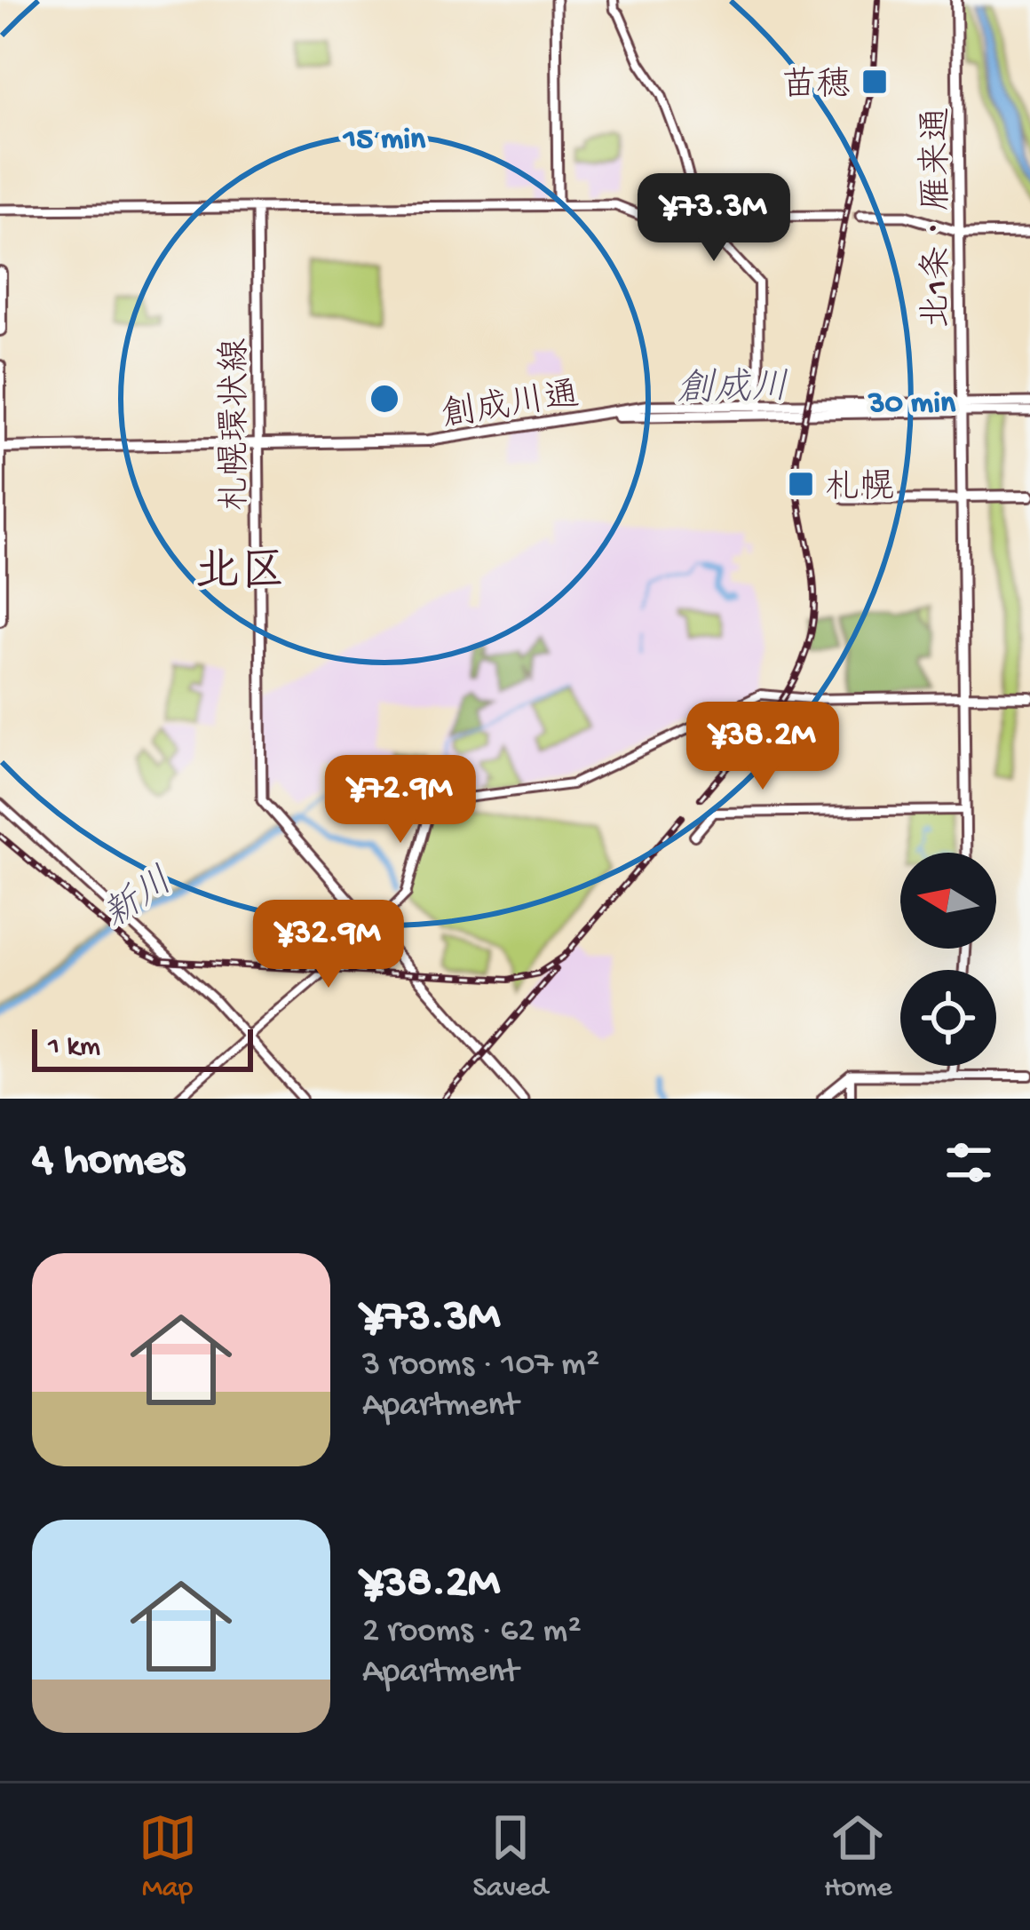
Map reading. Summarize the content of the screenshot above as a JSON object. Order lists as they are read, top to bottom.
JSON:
{
  "streets": {
    "highway": ["北1条・雁来通", "創成川通"],
    "main road": ["札幌環状線"]
  },
  "crossings": [
    ["北1条・雁来通", "創成川通"],
    ["創成川通", "札幌環状線"]
  ],
  "districts": ["北区"],
  "water": ["創成川", "新川"],
  "places": {
    "transit": ["苗穂", "札幌"]
  },
  "scale_bar": "1 km",
  "north": "left",
  "page": {
    "price": [
      "¥73.3M",
      "¥38.2M",
      "¥72.9M",
      "¥32.9M"
    ],
    "scale": "1 km",
    "heading": "4 homes",
    "list": [
      {
        "name": "¥73.3M",
        "note": "3 rooms · 107 m² · Apartment"
      },
      {
        "name": "¥38.2M",
        "note": "2 rooms · 62 m² · Apartment"
      }
    ],
    "tabs": ["Map", "Saved", "Home"]
  },
  "rings": ["15 min", "30 min"]
}
